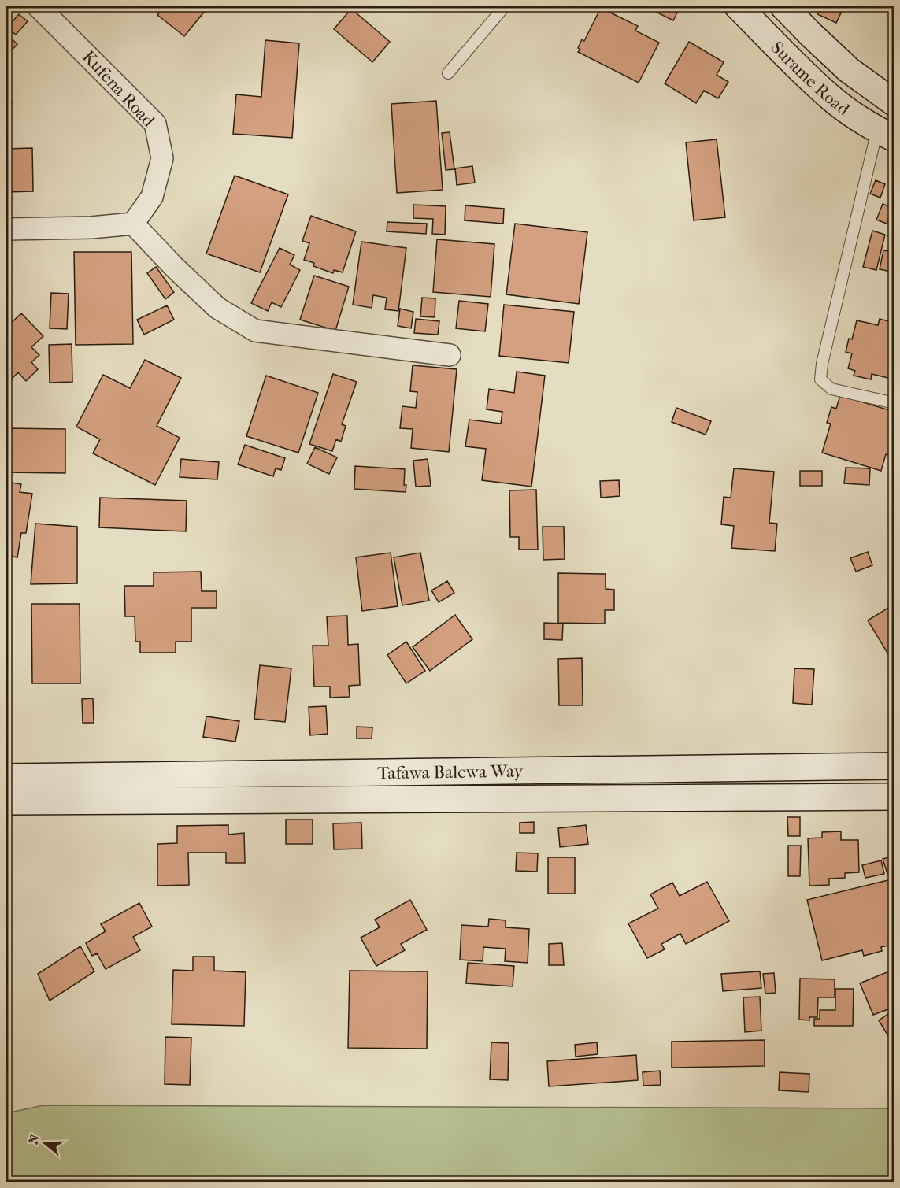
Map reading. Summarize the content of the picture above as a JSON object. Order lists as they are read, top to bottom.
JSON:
{
  "streets": {
    "main road": ["Surame Road", "Tafawa Balewa Way"],
    "street": ["Kufena Road"]
  },
  "north": "left"
}
